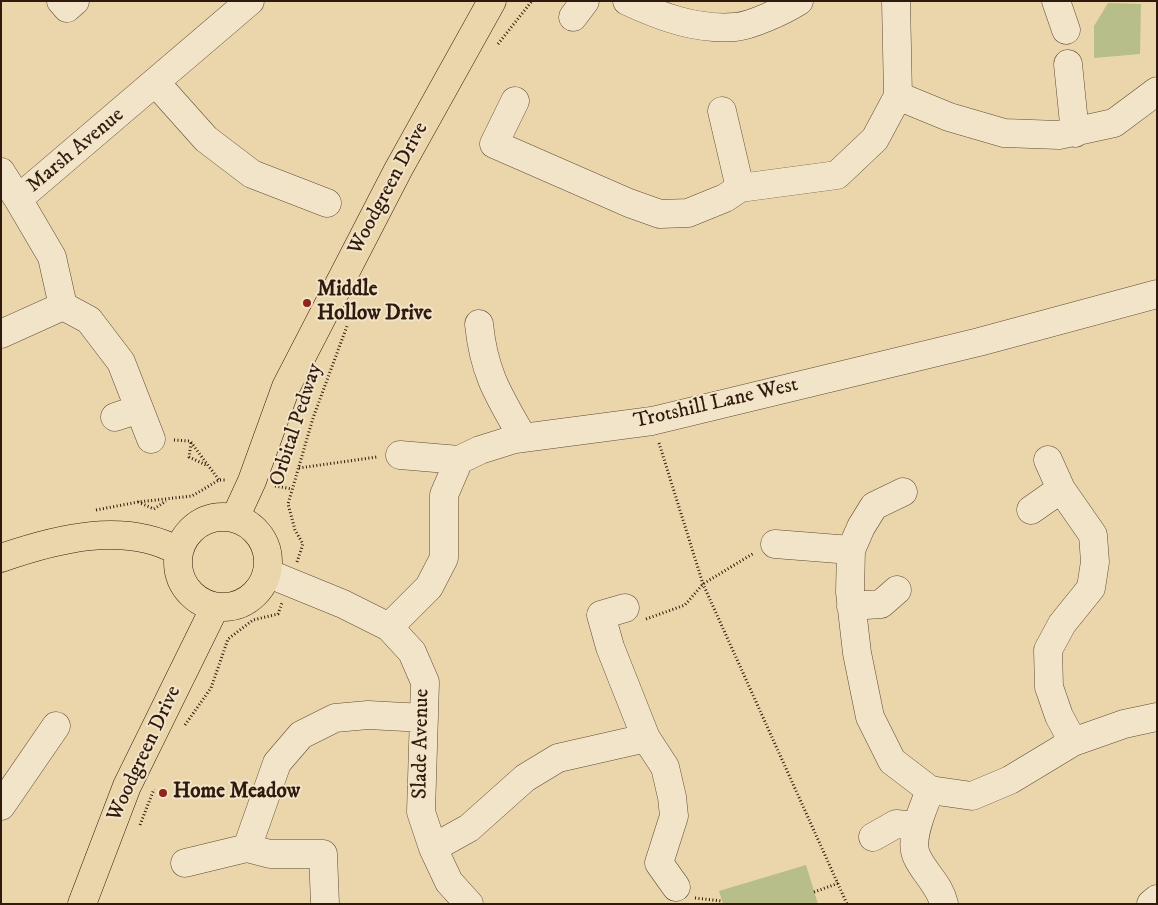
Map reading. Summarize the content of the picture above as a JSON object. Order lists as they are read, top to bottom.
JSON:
{
  "streets": {
    "main road": ["Woodgreen Drive"],
    "street": ["Marsh Avenue", "Trotshill Lane West", "Slade Avenue"],
    "path": ["Orbital Pedway"]
  },
  "crossings": [
    ["Woodgreen Drive", "Orbital Pedway"],
    ["Woodgreen Drive", "Slade Avenue"],
    ["Orbital Pedway", "Slade Avenue"]
  ],
  "places": ["Middle Hollow Drive", "Home Meadow"]
}
